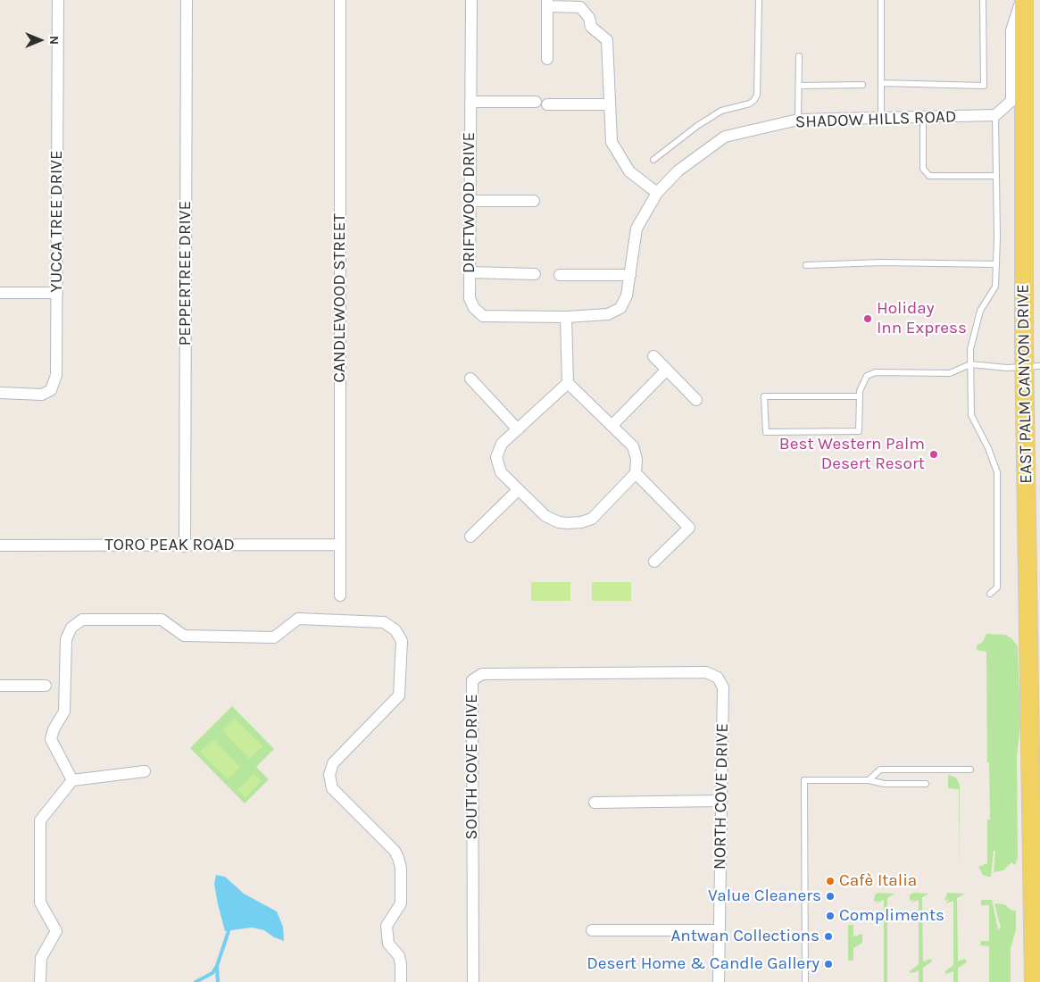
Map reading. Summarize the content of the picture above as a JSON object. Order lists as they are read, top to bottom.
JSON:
{
  "streets": {
    "main road": ["EAST PALM CANYON DRIVE"],
    "street": [
      "SHADOW HILLS ROAD",
      "DRIFTWOOD DRIVE",
      "YUCCA TREE DRIVE",
      "PEPPERTREE DRIVE",
      "CANDLEWOOD STREET",
      "TORO PEAK ROAD",
      "SOUTH COVE DRIVE",
      "NORTH COVE DRIVE"
    ]
  },
  "crossings": [
    ["SHADOW HILLS ROAD", "DRIFTWOOD DRIVE"],
    ["PEPPERTREE DRIVE", "TORO PEAK ROAD"],
    ["CANDLEWOOD STREET", "TORO PEAK ROAD"],
    ["SOUTH COVE DRIVE", "NORTH COVE DRIVE"]
  ],
  "places": [
    "Holiday Inn Express",
    "Best Western Palm Desert Resort",
    "Cafè Italia",
    "Value Cleaners",
    "Compliments",
    "Antwan Collections",
    "Desert Home & Candle Gallery"
  ],
  "north": "right"
}
